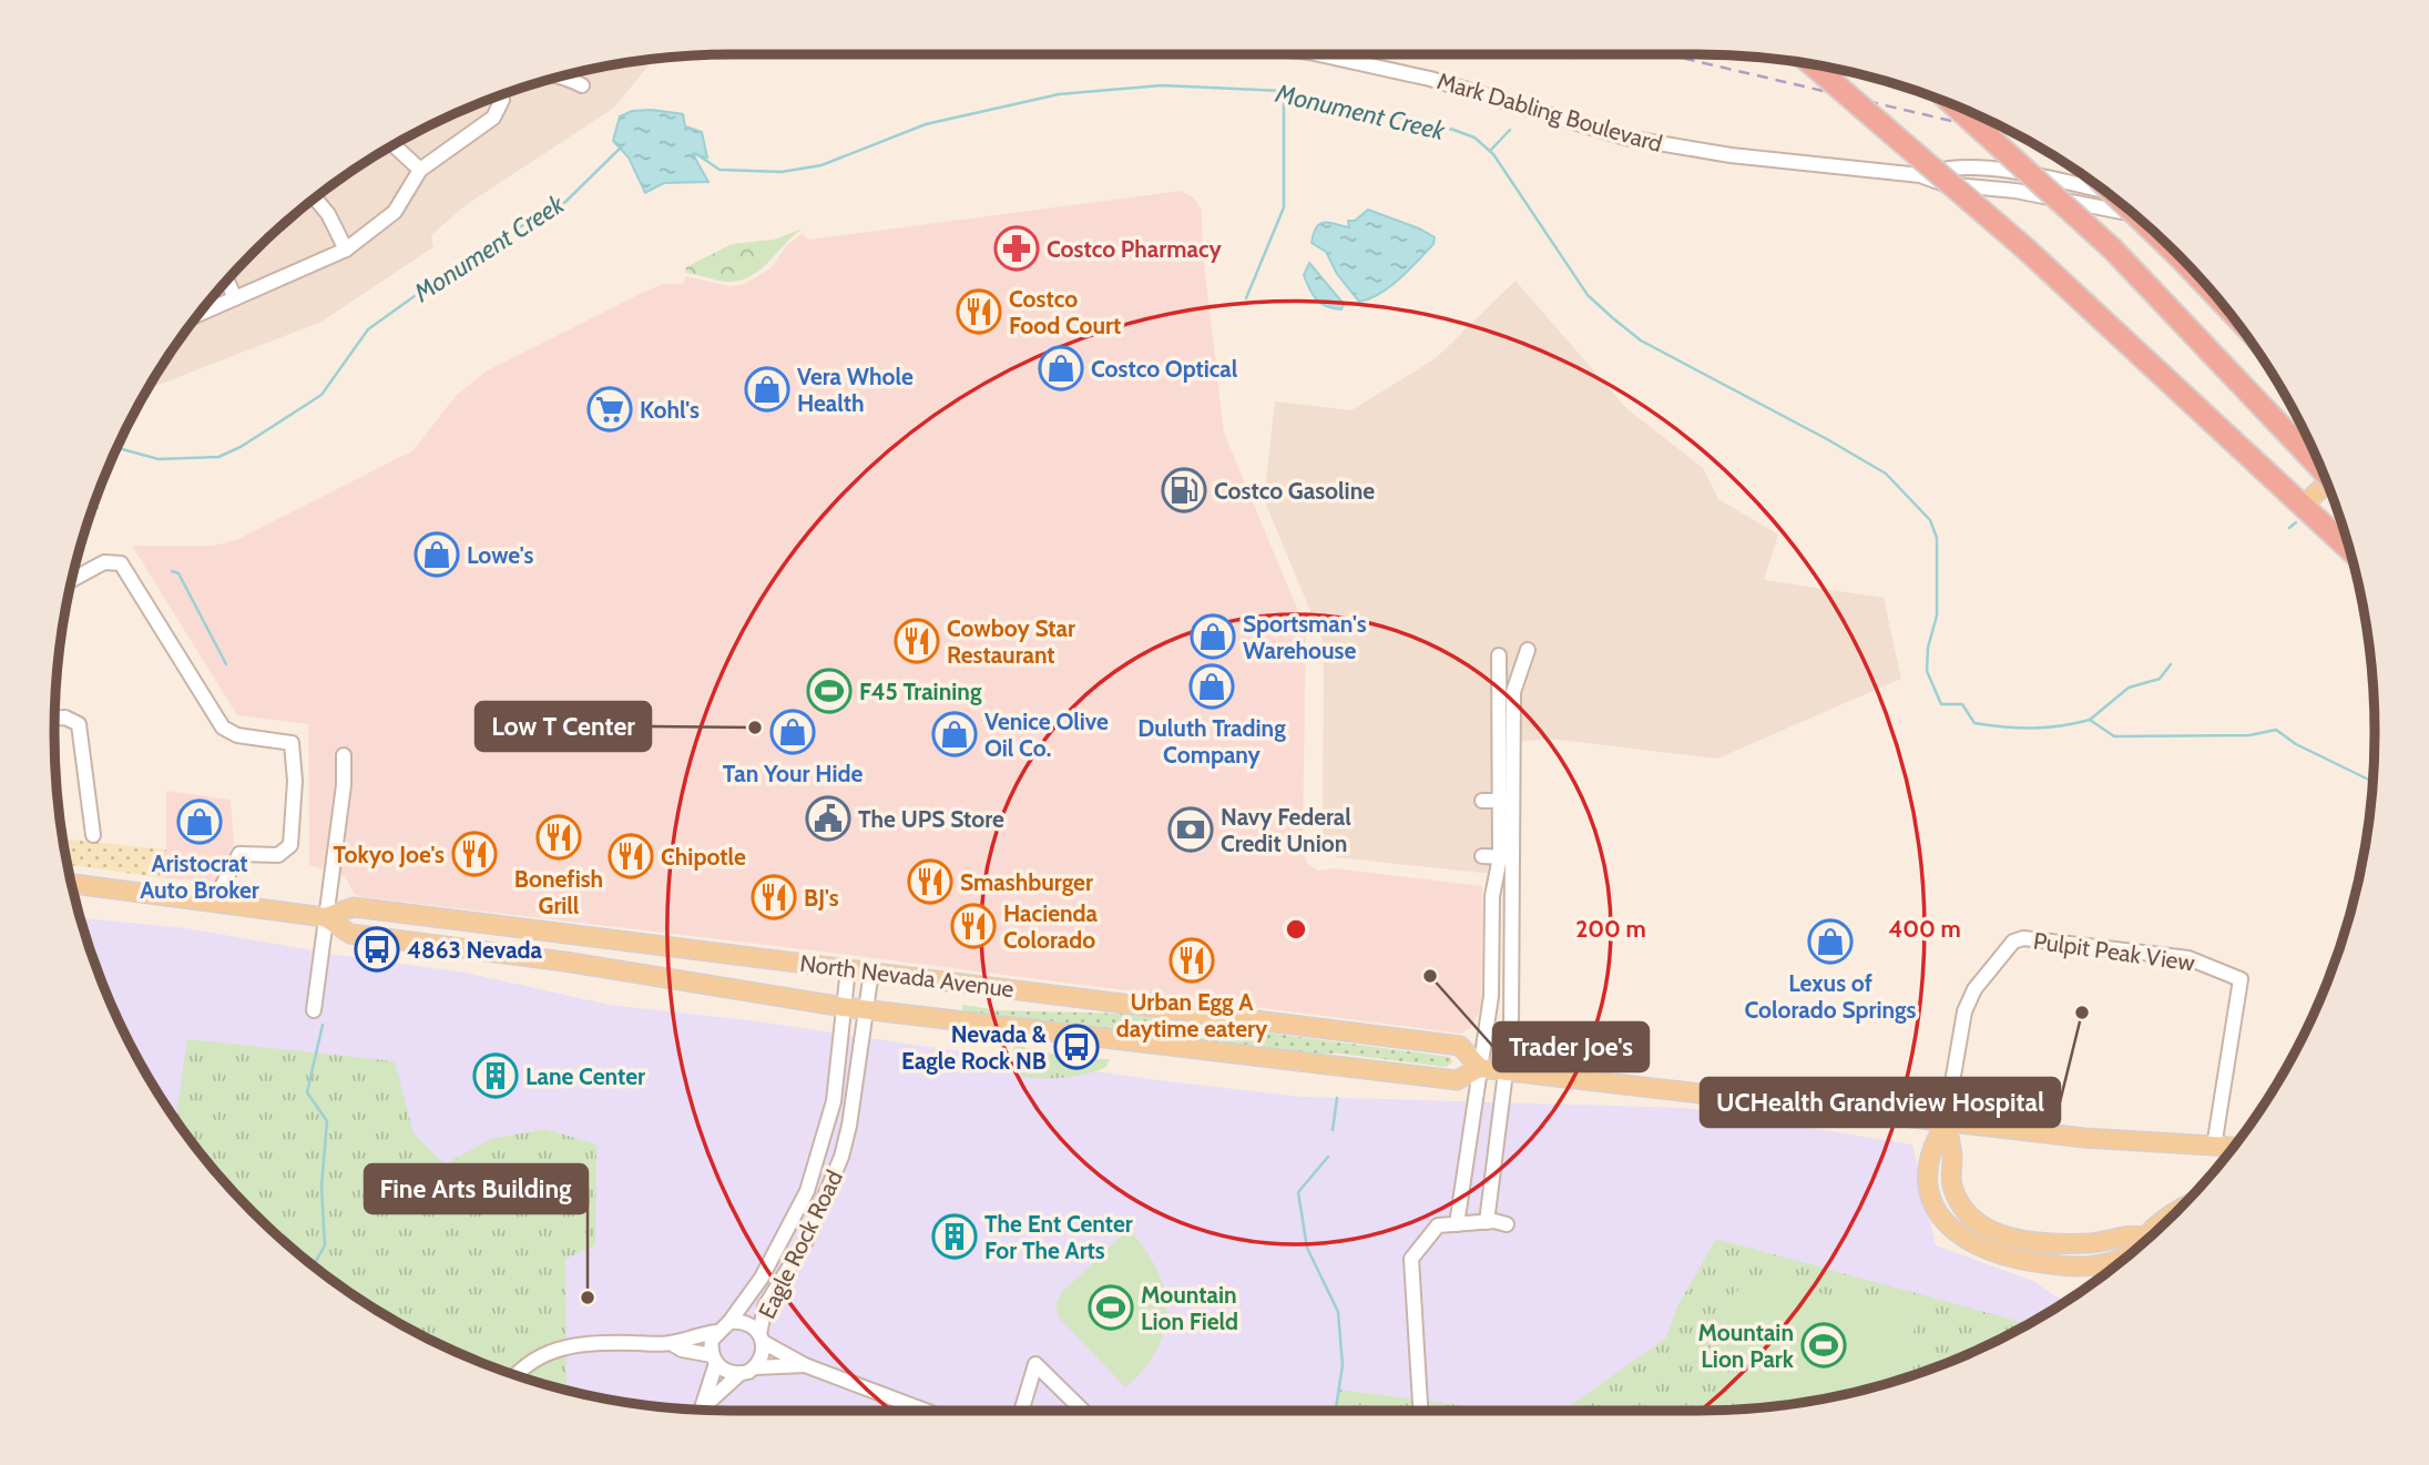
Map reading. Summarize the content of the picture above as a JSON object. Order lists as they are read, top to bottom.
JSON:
{
  "streets": {
    "main road": ["North Nevada Avenue"],
    "street": ["Mark Dabling Boulevard", "Pulpit Peak View", "Eagle Rock Road"]
  },
  "crossings": [
    ["Pulpit Peak View", "North Nevada Avenue"],
    ["North Nevada Avenue", "Eagle Rock Road"]
  ],
  "water": ["Monument Creek"],
  "places": {
    "pharmacy": ["Costco Pharmacy"],
    "restaurant": [
      "Costco Food Court",
      "Cowboy Star Restaurant",
      "Bonefish Grill",
      "Tokyo Joe's",
      "Chipotle",
      "Smashburger",
      "BJ's",
      "Hacienda Colorado",
      "Urban Egg A daytime eatery"
    ],
    "shop": [
      "Costco Optical",
      "Vera Whole Health",
      "Lowe's",
      "Sportsman's Warehouse",
      "Duluth Trading Company",
      "Tan Your Hide",
      "Venice Olive Oil Co.",
      "Aristocrat Auto Broker",
      "Lexus of Colorado Springs"
    ],
    "supermarket": ["Kohl's"],
    "fuel station": ["Costco Gasoline"],
    "sports": ["F45 Training", "Mountain Lion Field", "Mountain Lion Park"],
    "other": [
      "Low T Center",
      "Trader Joe's",
      "UCHealth Grandview Hospital",
      "Fine Arts Building"
    ],
    "public building": ["The UPS Store"],
    "bank": ["Navy Federal Credit Union"],
    "bus stop": ["4863 Nevada", "Nevada & Eagle Rock NB"],
    "building": ["Lane Center", "The Ent Center For The Arts"]
  },
  "rings": ["200 m", "400 m"]
}
